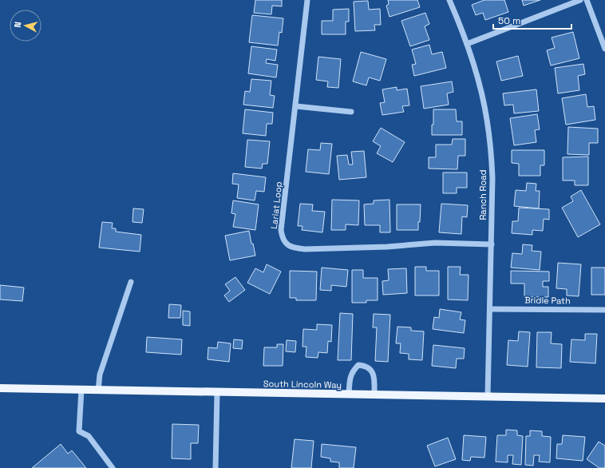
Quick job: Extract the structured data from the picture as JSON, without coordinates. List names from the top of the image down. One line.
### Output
{"streets":{"main road":["South Lincoln Way"],"street":["Ranch Road","Lariat Loop","Bridle Path"]},"crossings":[["Ranch Road","Lariat Loop"],["Ranch Road","Bridle Path"],["Ranch Road","South Lincoln Way"]],"scale_bar":"50 m","north":"left"}
